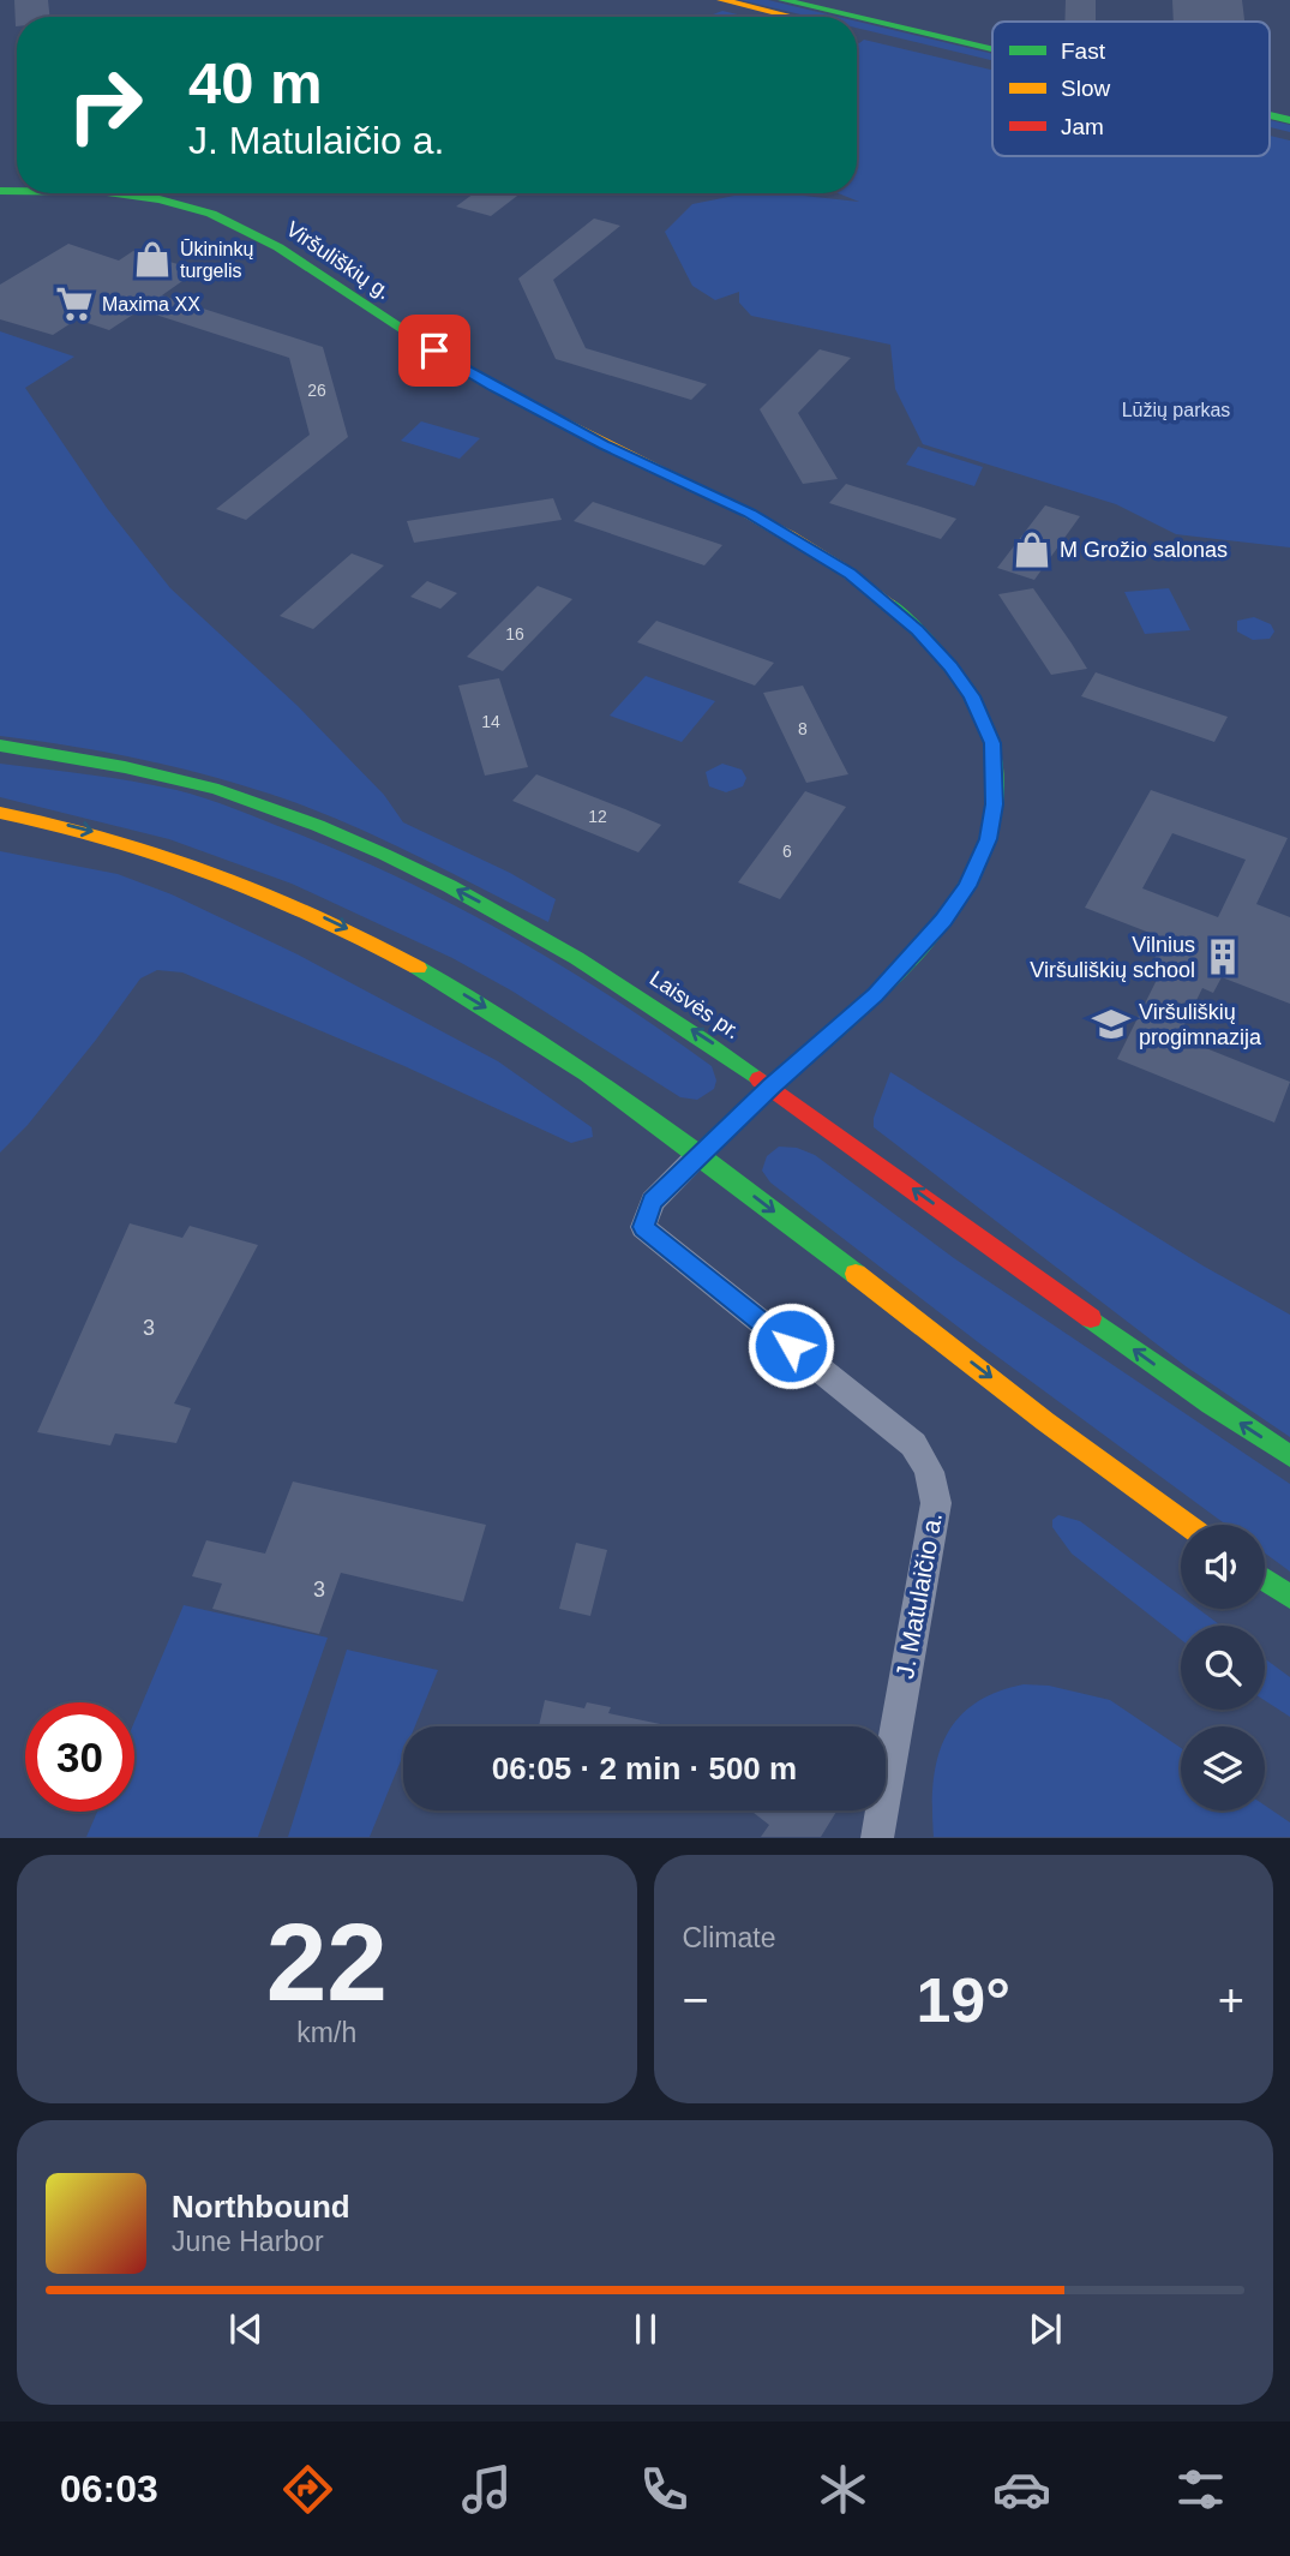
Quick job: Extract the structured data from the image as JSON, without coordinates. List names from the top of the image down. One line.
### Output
{"streets":{"main road":["Viršuliškių g.","Laisvės pr."],"street":["J. Matulaičio a."]},"crossings":[["Viršuliškių g.","Laisvės pr."],["Viršuliškių g.","J. Matulaičio a."]],"parks":["Lūžių parkas"],"places":{"shop":["Ūkininkų turgelis","M Grožio salonas"],"supermarket":["Maxima XX"],"building":["Vilnius Viršuliškių school"],"school or university":["Viršuliškių progimnazija"]},"house_numbers":["26","16","14","8","12","6","3","3"],"legend":["Fast","Slow","Jam"],"page":{"turn":["40 m","J. Matulaičio a."],"limit":"30","trip":"06:05 · 2 min · 500 m","tile":[["22","km/h"],"Climate"],"heat":["−","19°","+"],"song":["Northbound","June Harbor"],"tabs":"06:03"}}
